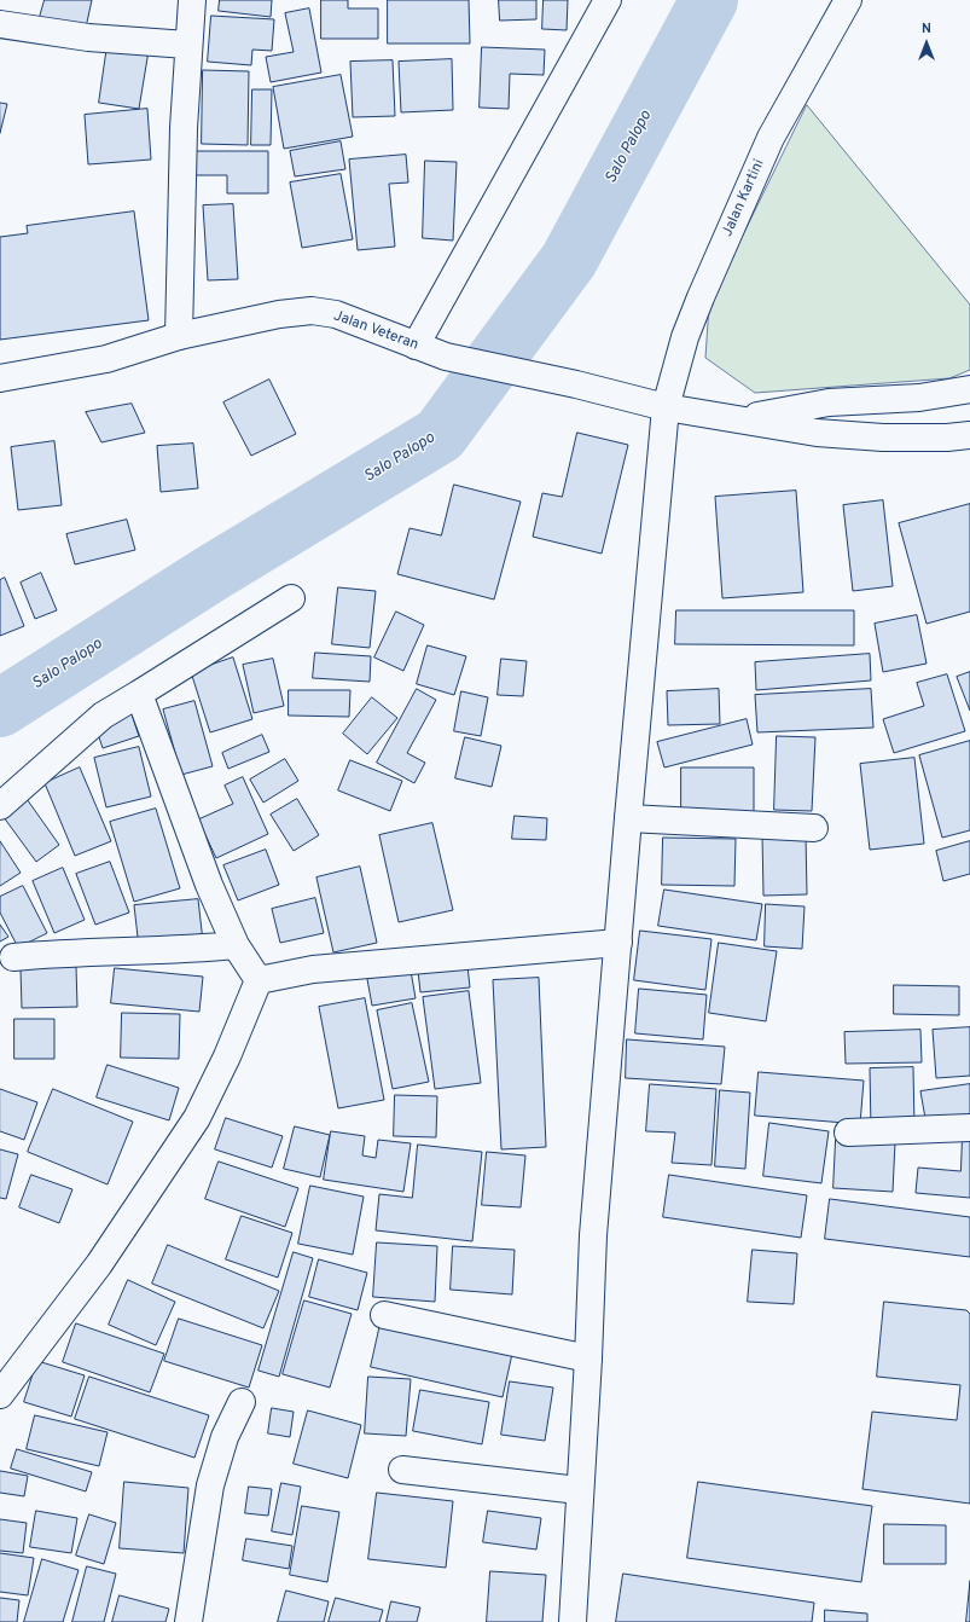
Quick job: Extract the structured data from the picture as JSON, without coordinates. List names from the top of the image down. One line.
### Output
{"streets":{"main road":["Jalan Kartini","Jalan Veteran"]},"crossings":[["Jalan Kartini","Jalan Veteran"]],"water":["Salo Palopo"],"north":"top"}
